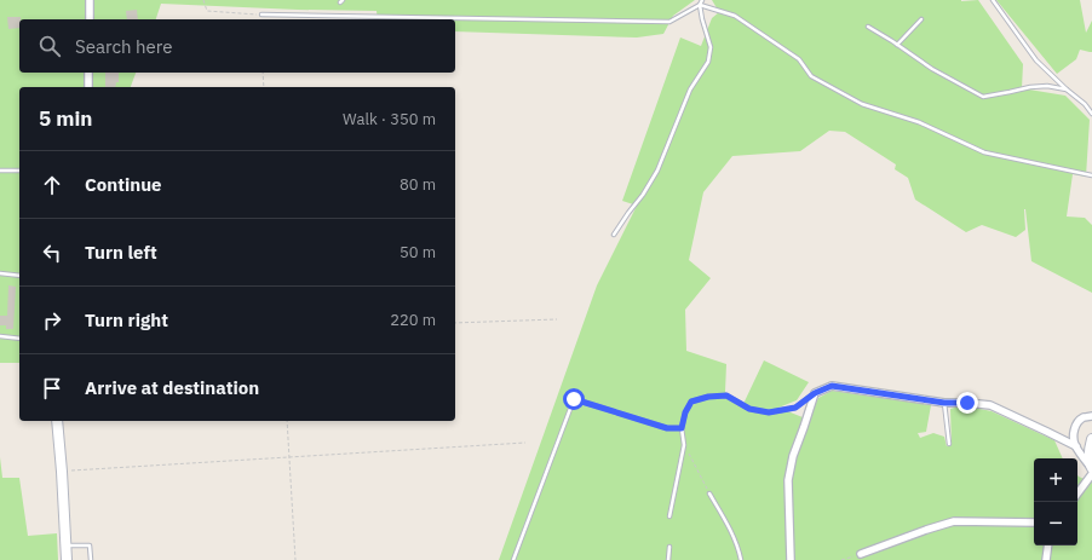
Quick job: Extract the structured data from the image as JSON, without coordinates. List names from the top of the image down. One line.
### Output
{"page":{"search":"Search here","heading":["5 min","Walk · 350 m"],"list":[["Continue","80 m"],["Turn left","50 m"],["Turn right","220 m"],"Arrive at destination"],"map_buttons":["+","−"]}}
